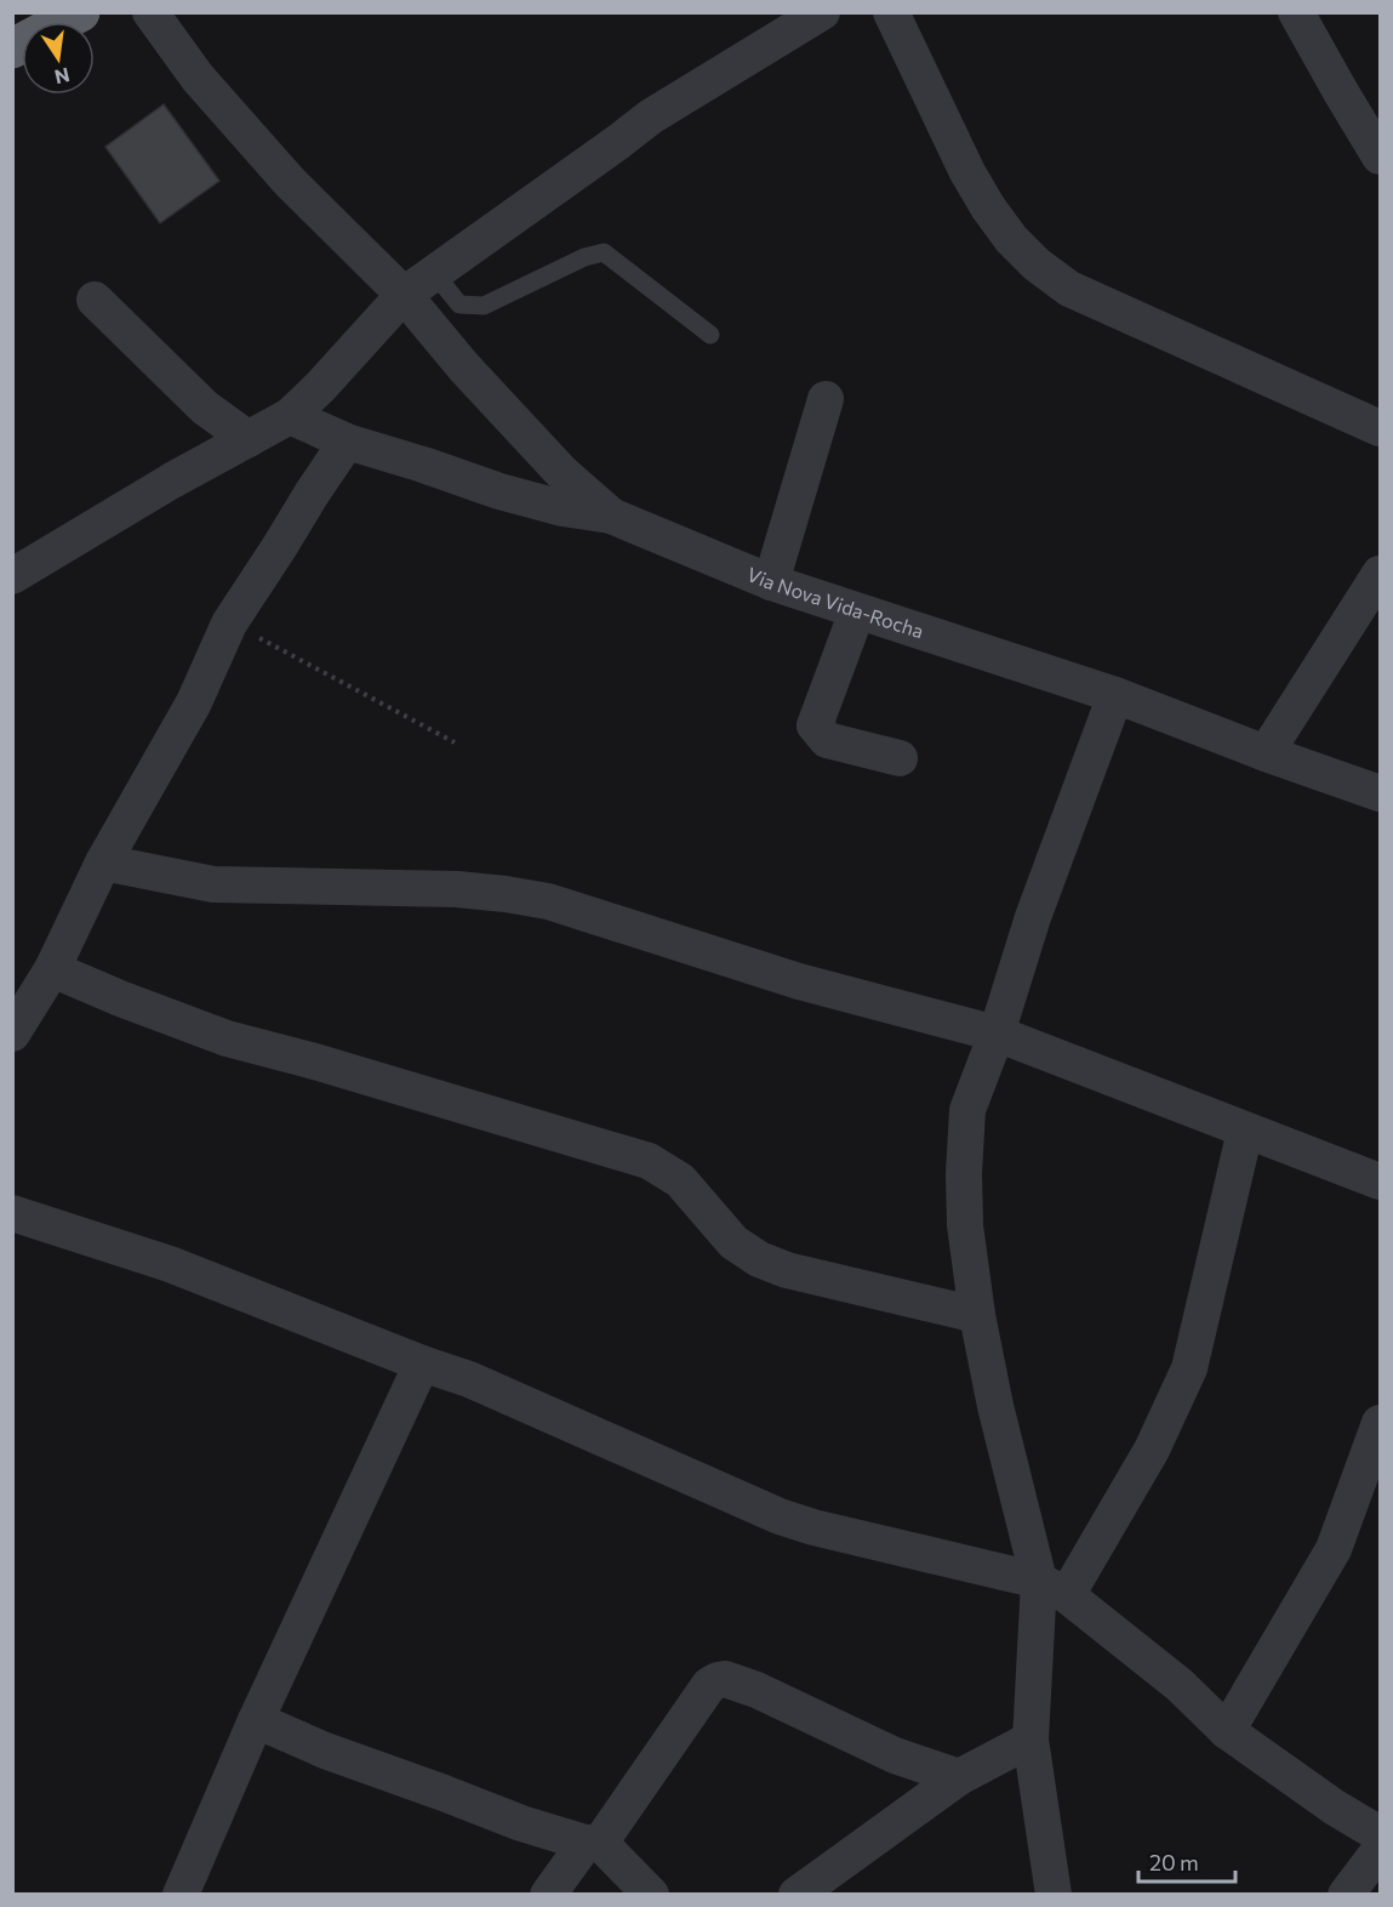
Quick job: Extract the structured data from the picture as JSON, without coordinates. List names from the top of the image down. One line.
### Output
{"streets":{"street":["Via Nova Vida-Rocha"]},"scale_bar":"20 m","north":"bottom"}
